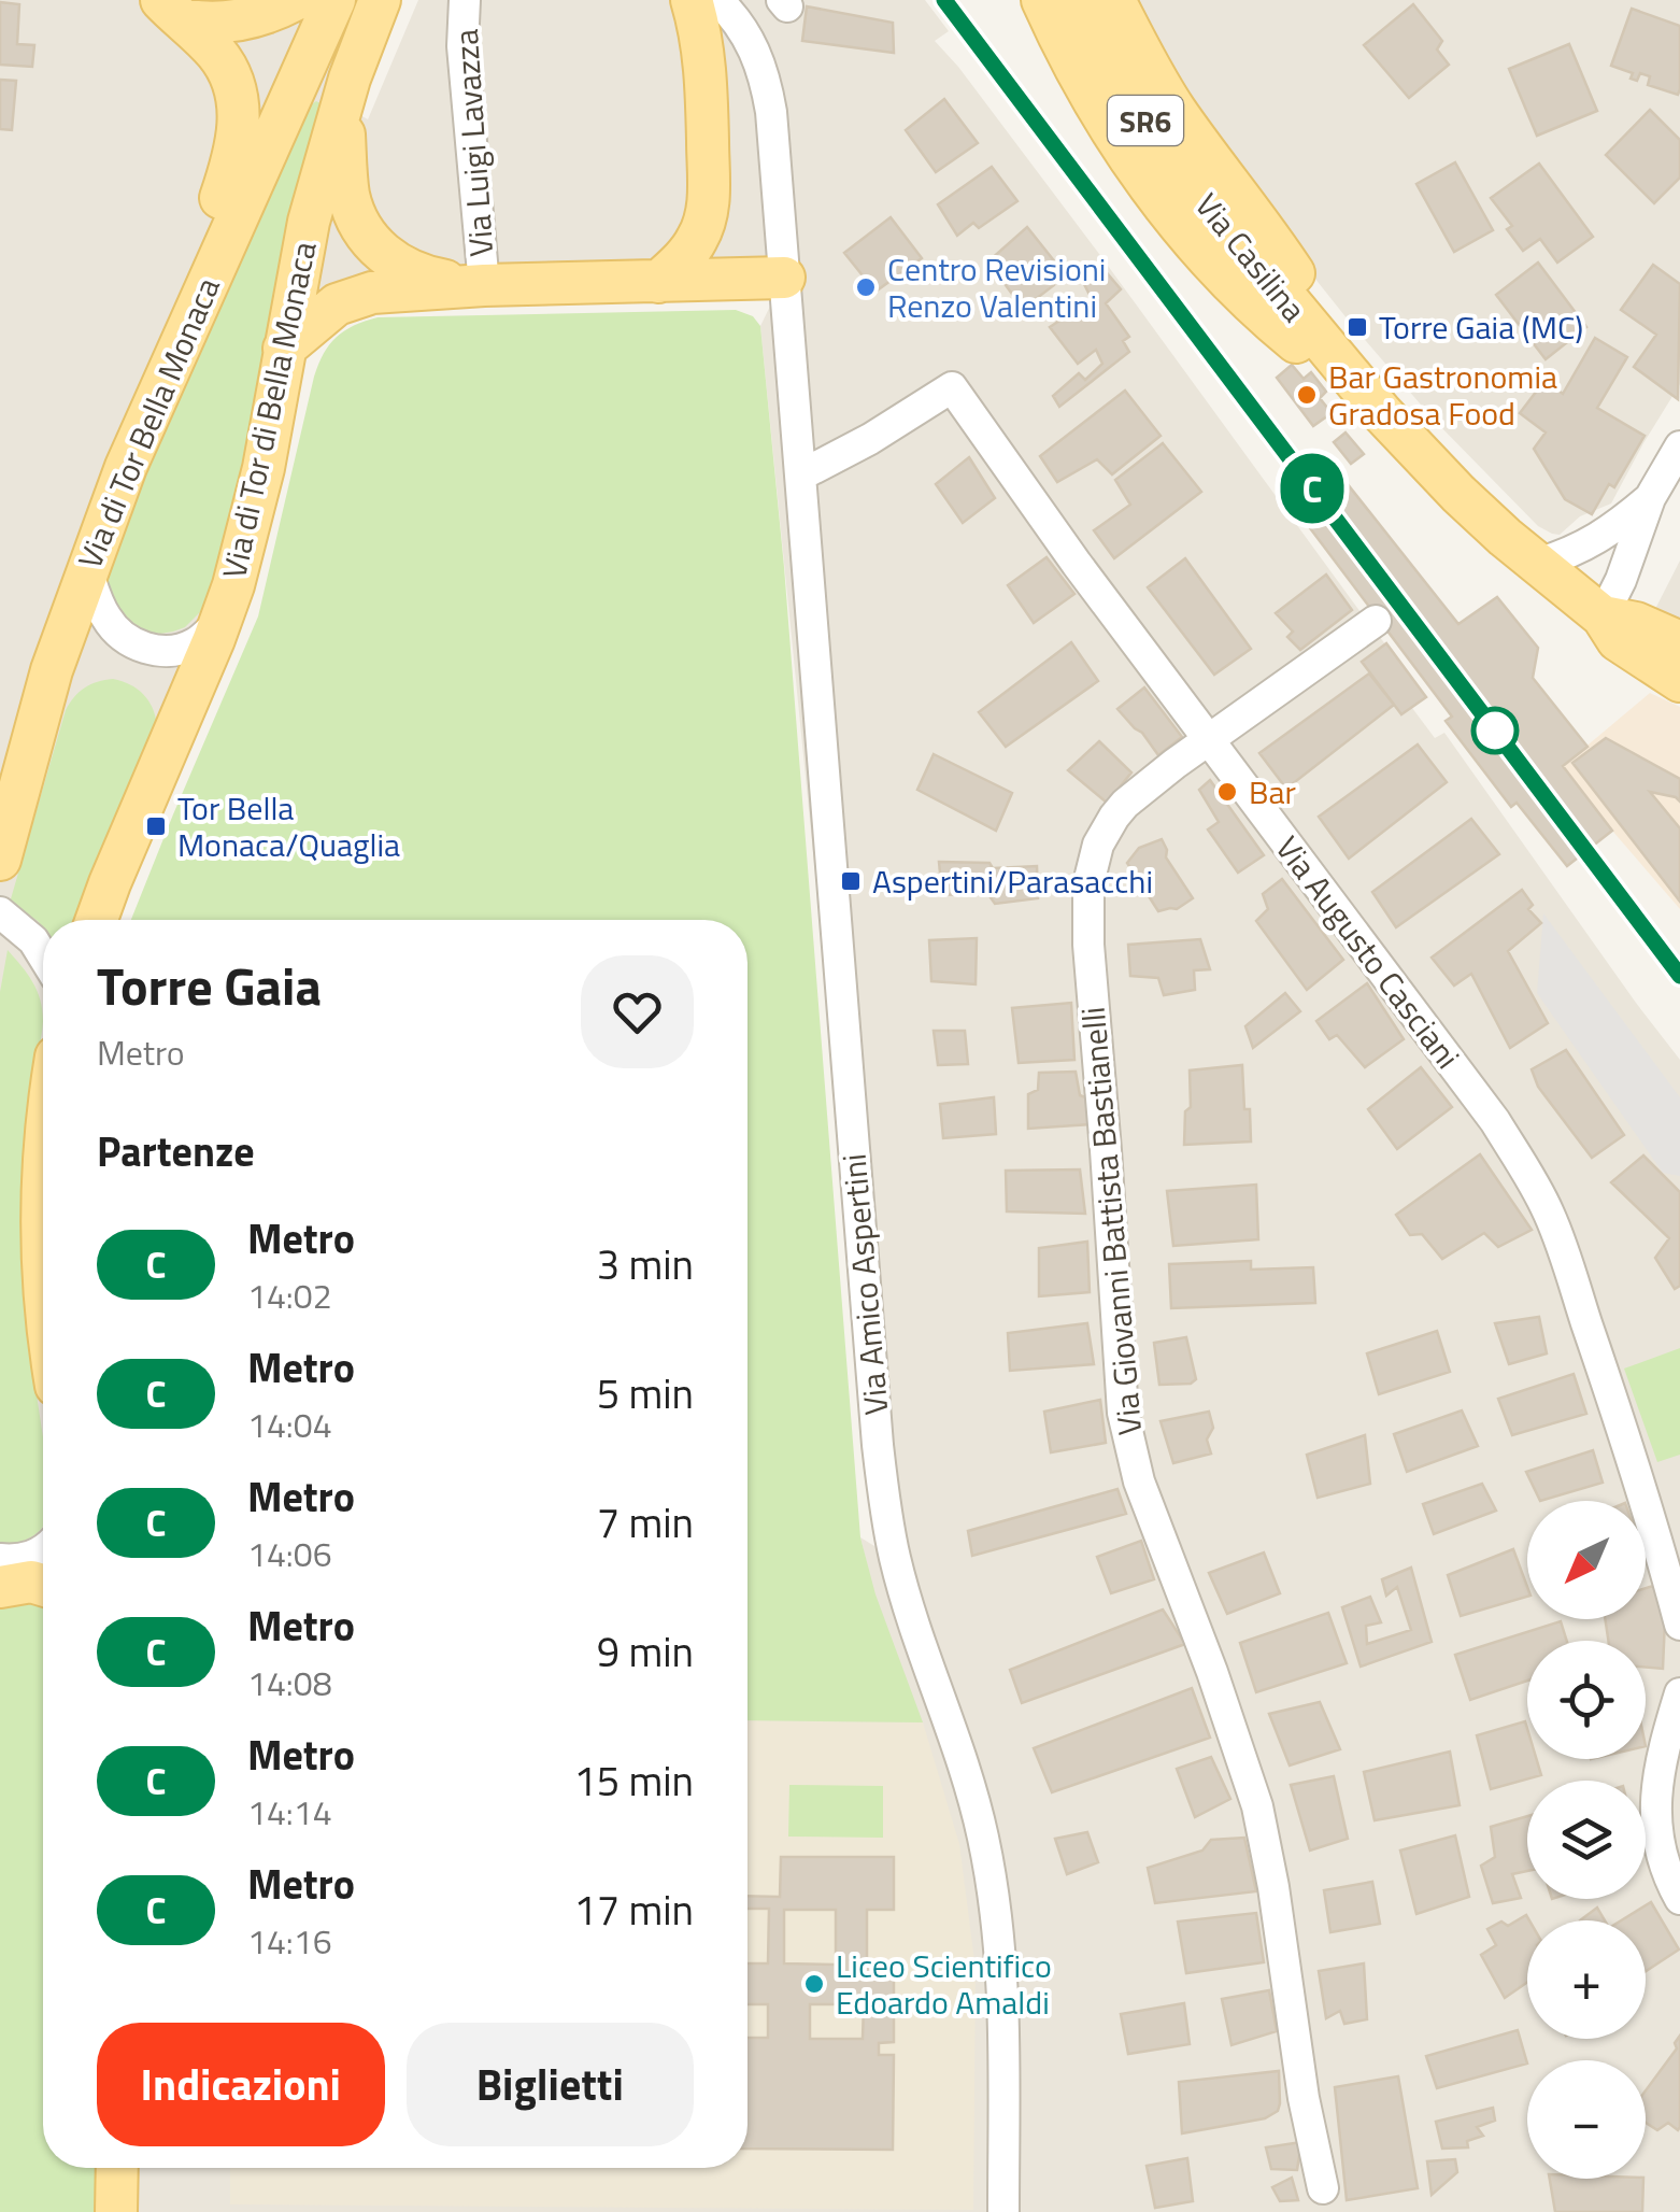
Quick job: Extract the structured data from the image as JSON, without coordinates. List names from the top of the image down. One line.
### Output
{"streets":{"main road":["SR6","Via Casilina","Via di Tor di Bella Monaca","Via di Tor Bella Monaca"],"street":["Via Luigi Lavazza","Via Augusto Casciani","Via Giovanni Battista Bastianelli","Via Amico Aspertini"]},"crossings":[["Via Augusto Casciani","Via Giovanni Battista Bastianelli"],["Via Augusto Casciani","Via Amico Aspertini"]],"places":{"other":["Centro Revisioni Renzo Valentini","Bar Gastronomia Gradosa Food","Bar","Liceo Scientifico Edoardo Amaldi"],"transit":["Torre Gaia (MC)","Tor Bella Monaca/Quaglia","Aspertini/Parasacchi"]},"lines":["metro line C"],"north":"bottom left","page":{"on_map":"C","heading":[["Torre Gaia","Metro"],"Partenze"],"list":[{"mark":"C","name":"Metro","note":"14:02","value":"3 min"},{"mark":"C","name":"Metro","note":"14:04","value":"5 min"},{"mark":"C","name":"Metro","note":"14:06","value":"7 min"},{"mark":"C","name":"Metro","note":"14:08","value":"9 min"},{"mark":"C","name":"Metro","note":"14:14","value":"15 min"},{"mark":"C","name":"Metro","note":"14:16","value":"17 min"}],"map_buttons":["+","−"],"buttons":["Indicazioni","Biglietti"]}}
